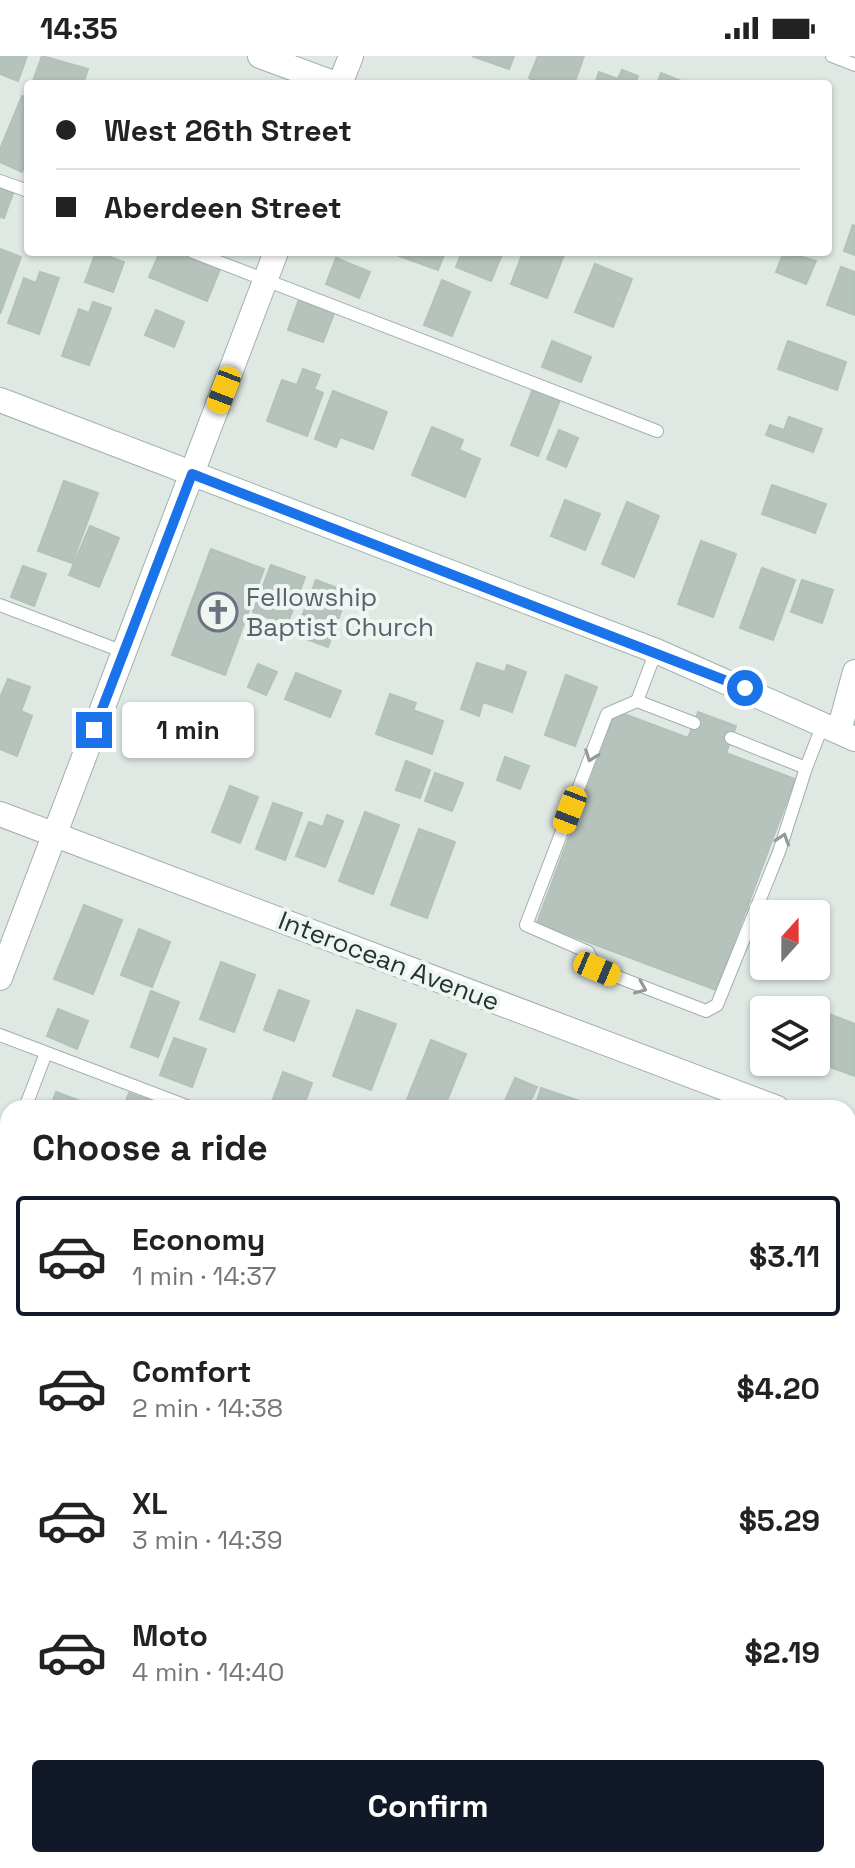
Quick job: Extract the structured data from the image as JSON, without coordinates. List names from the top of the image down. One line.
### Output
{"streets":{"street":["Interocean Avenue"]},"places":{"church":["Fellowship Baptist Church"]},"north":"top","page":{"status":"14:35","banner":["West 26th Street","Aberdeen Street"],"bubble":"1 min","heading":"Choose a ride","list":[{"name":"Economy","note":"1 min · 14:37","value":"$3.11"},{"name":"Comfort","note":"2 min · 14:38","value":"$4.20"},{"name":"XL","note":"3 min · 14:39","value":"$5.29"},{"name":"Moto","note":"4 min · 14:40","value":"$2.19"}],"buttons":"Confirm"}}
